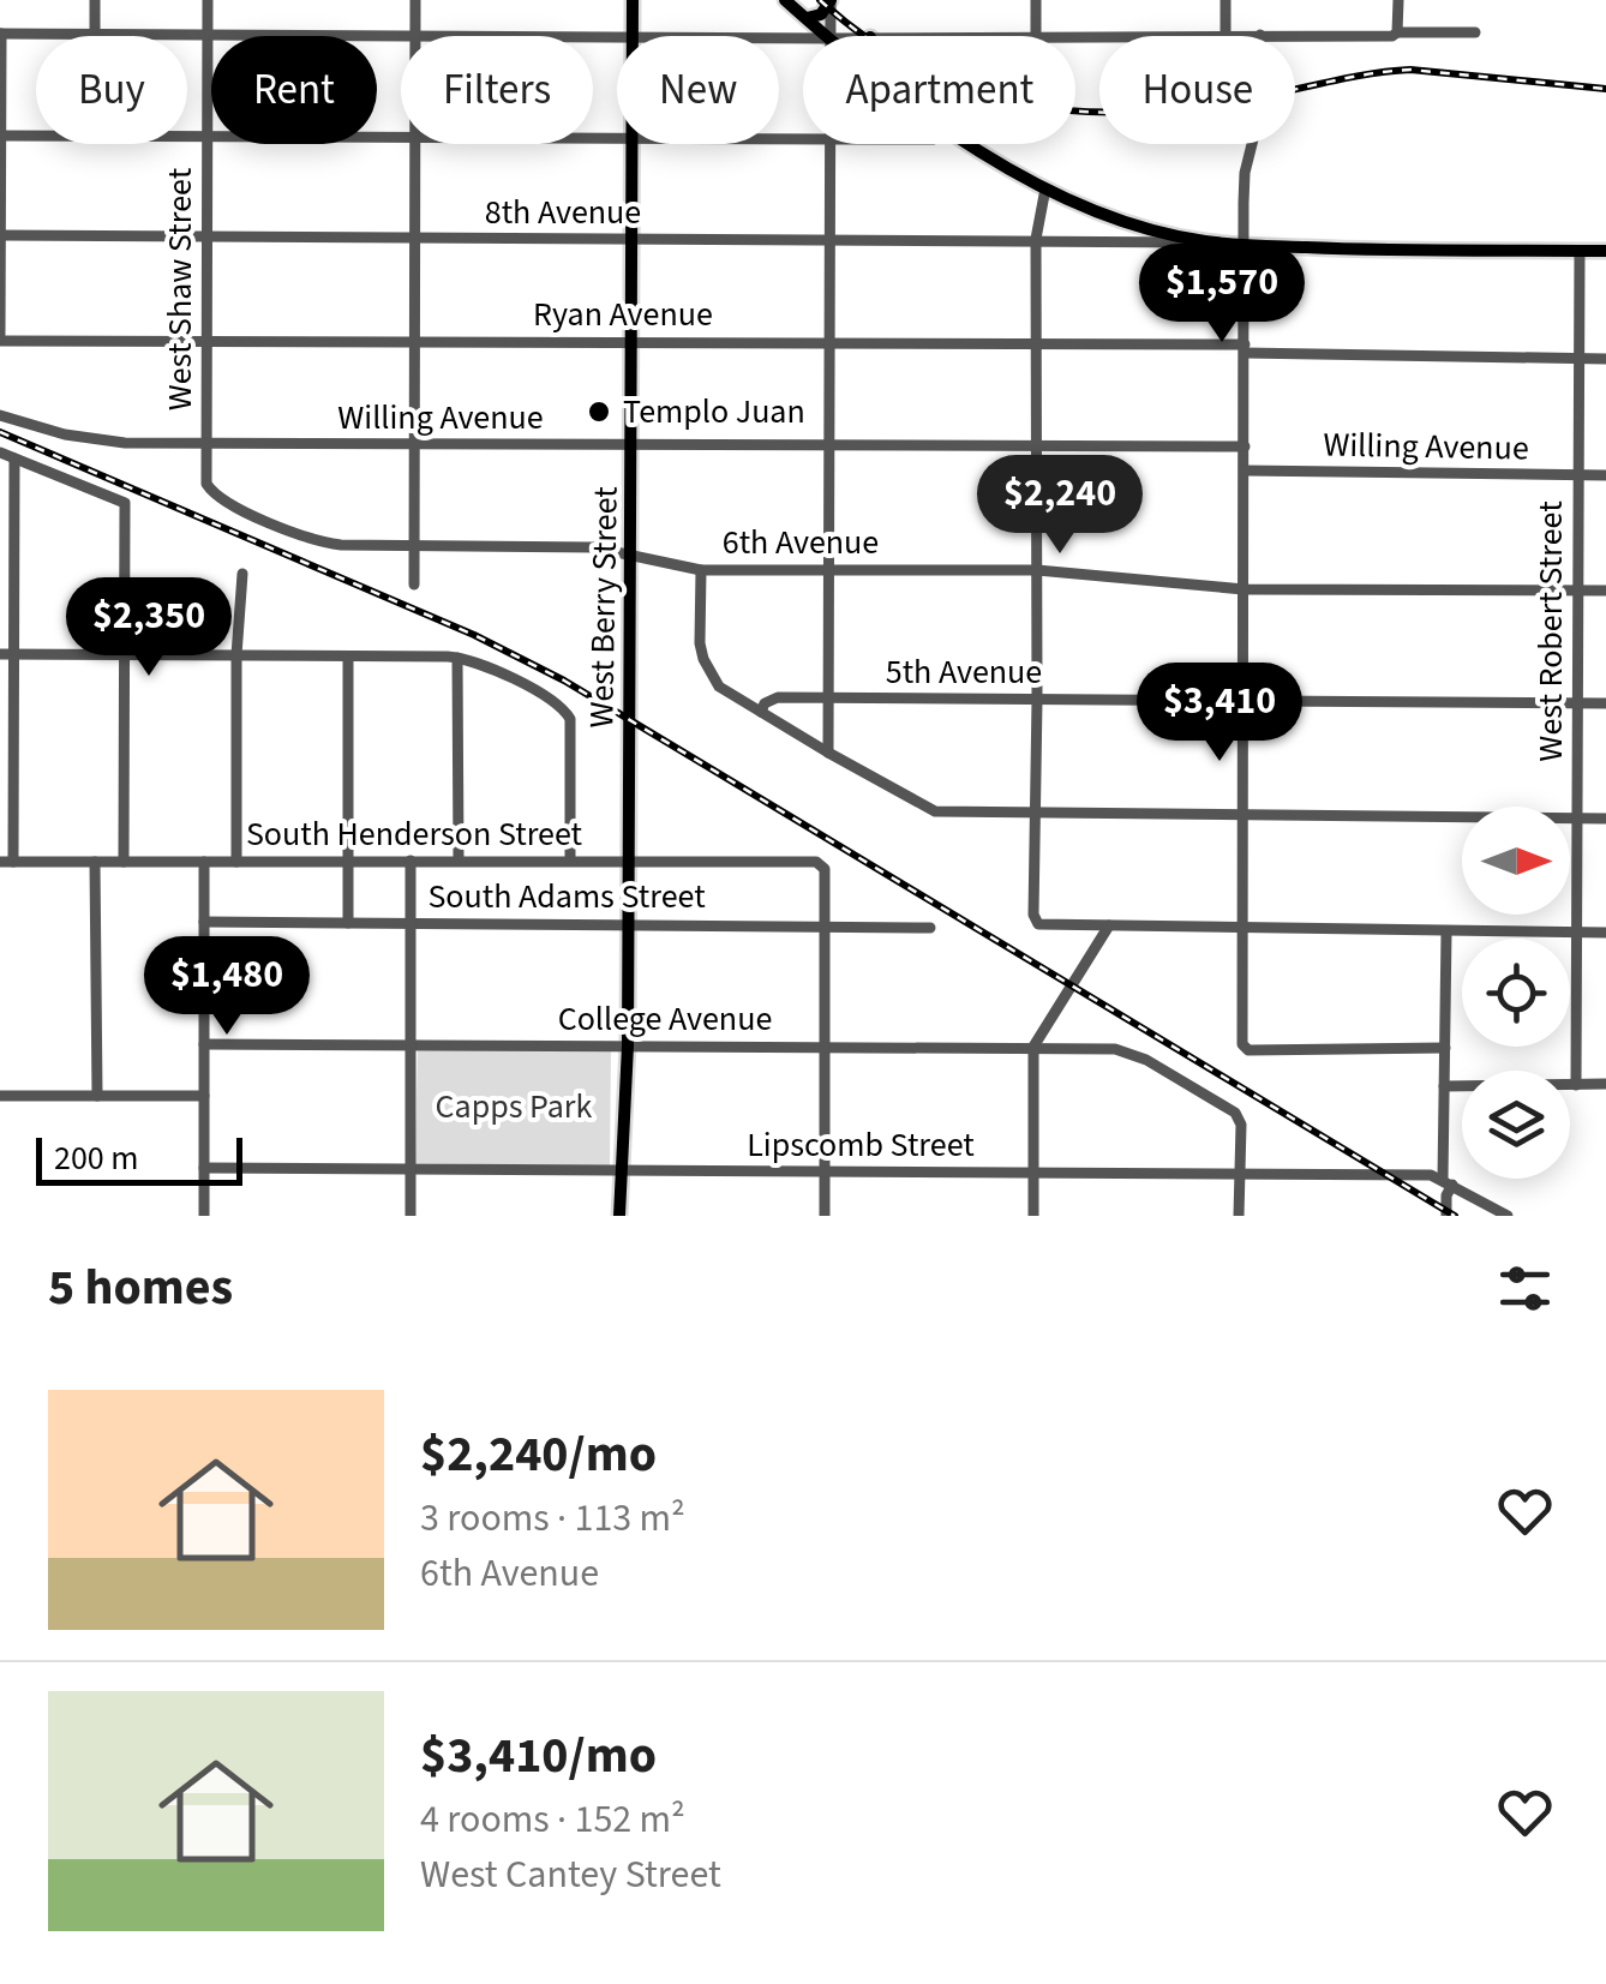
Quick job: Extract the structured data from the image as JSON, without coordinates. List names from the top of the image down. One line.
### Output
{"streets":{"main road":["8th Avenue","West Berry Street"],"street":["West Shaw Street","Ryan Avenue","Willing Avenue","6th Avenue","West Robert Street","5th Avenue","South Henderson Street","South Adams Street","College Avenue","Lipscomb Street"]},"crossings":[["8th Avenue","West Shaw Street"],["8th Avenue","West Berry Street"],["8th Avenue","West Robert Street"],["West Shaw Street","Ryan Avenue"],["West Shaw Street","Willing Avenue"],["West Shaw Street","6th Avenue"],["Ryan Avenue","West Berry Street"],["Ryan Avenue","West Robert Street"],["Willing Avenue","West Berry Street"],["Willing Avenue","West Robert Street"],["6th Avenue","West Berry Street"],["6th Avenue","West Robert Street"],["West Berry Street","South Henderson Street"],["West Berry Street","South Adams Street"],["West Berry Street","College Avenue"],["West Berry Street","Lipscomb Street"],["West Robert Street","5th Avenue"],["South Henderson Street","South Adams Street"],["College Avenue","Lipscomb Street"]],"parks":["Capps Park"],"places":["Templo Juan"],"scale_bar":"200 m","north":"right","page":{"chip":["Buy","Rent","Filters","New","Apartment","House"],"price":["$1,570","$2,240","$2,350","$3,410","$1,480"],"scale":"200 m","heading":"5 homes","list":[{"name":"$2,240/mo","note":"3 rooms · 113 m² · 6th Avenue"},{"name":"$3,410/mo","note":"4 rooms · 152 m² · West Cantey Street"}]}}
